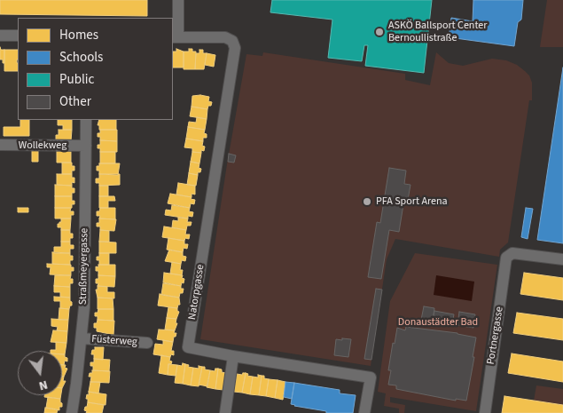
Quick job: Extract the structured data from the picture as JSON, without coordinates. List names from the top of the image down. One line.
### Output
{"streets":{"street":["Wollekweg","Straßmeyergasse","Natorpgasse","Portnergasse","Füsterweg"]},"crossings":[["Wollekweg","Straßmeyergasse"],["Straßmeyergasse","Füsterweg"]],"parks":["Donaustädter Bad"],"places":["ASKÖ Ballsport Center Bernoullistraße","PFA Sport Arena"],"legend":["Homes","Schools","Public","Other"],"north":"bottom"}
